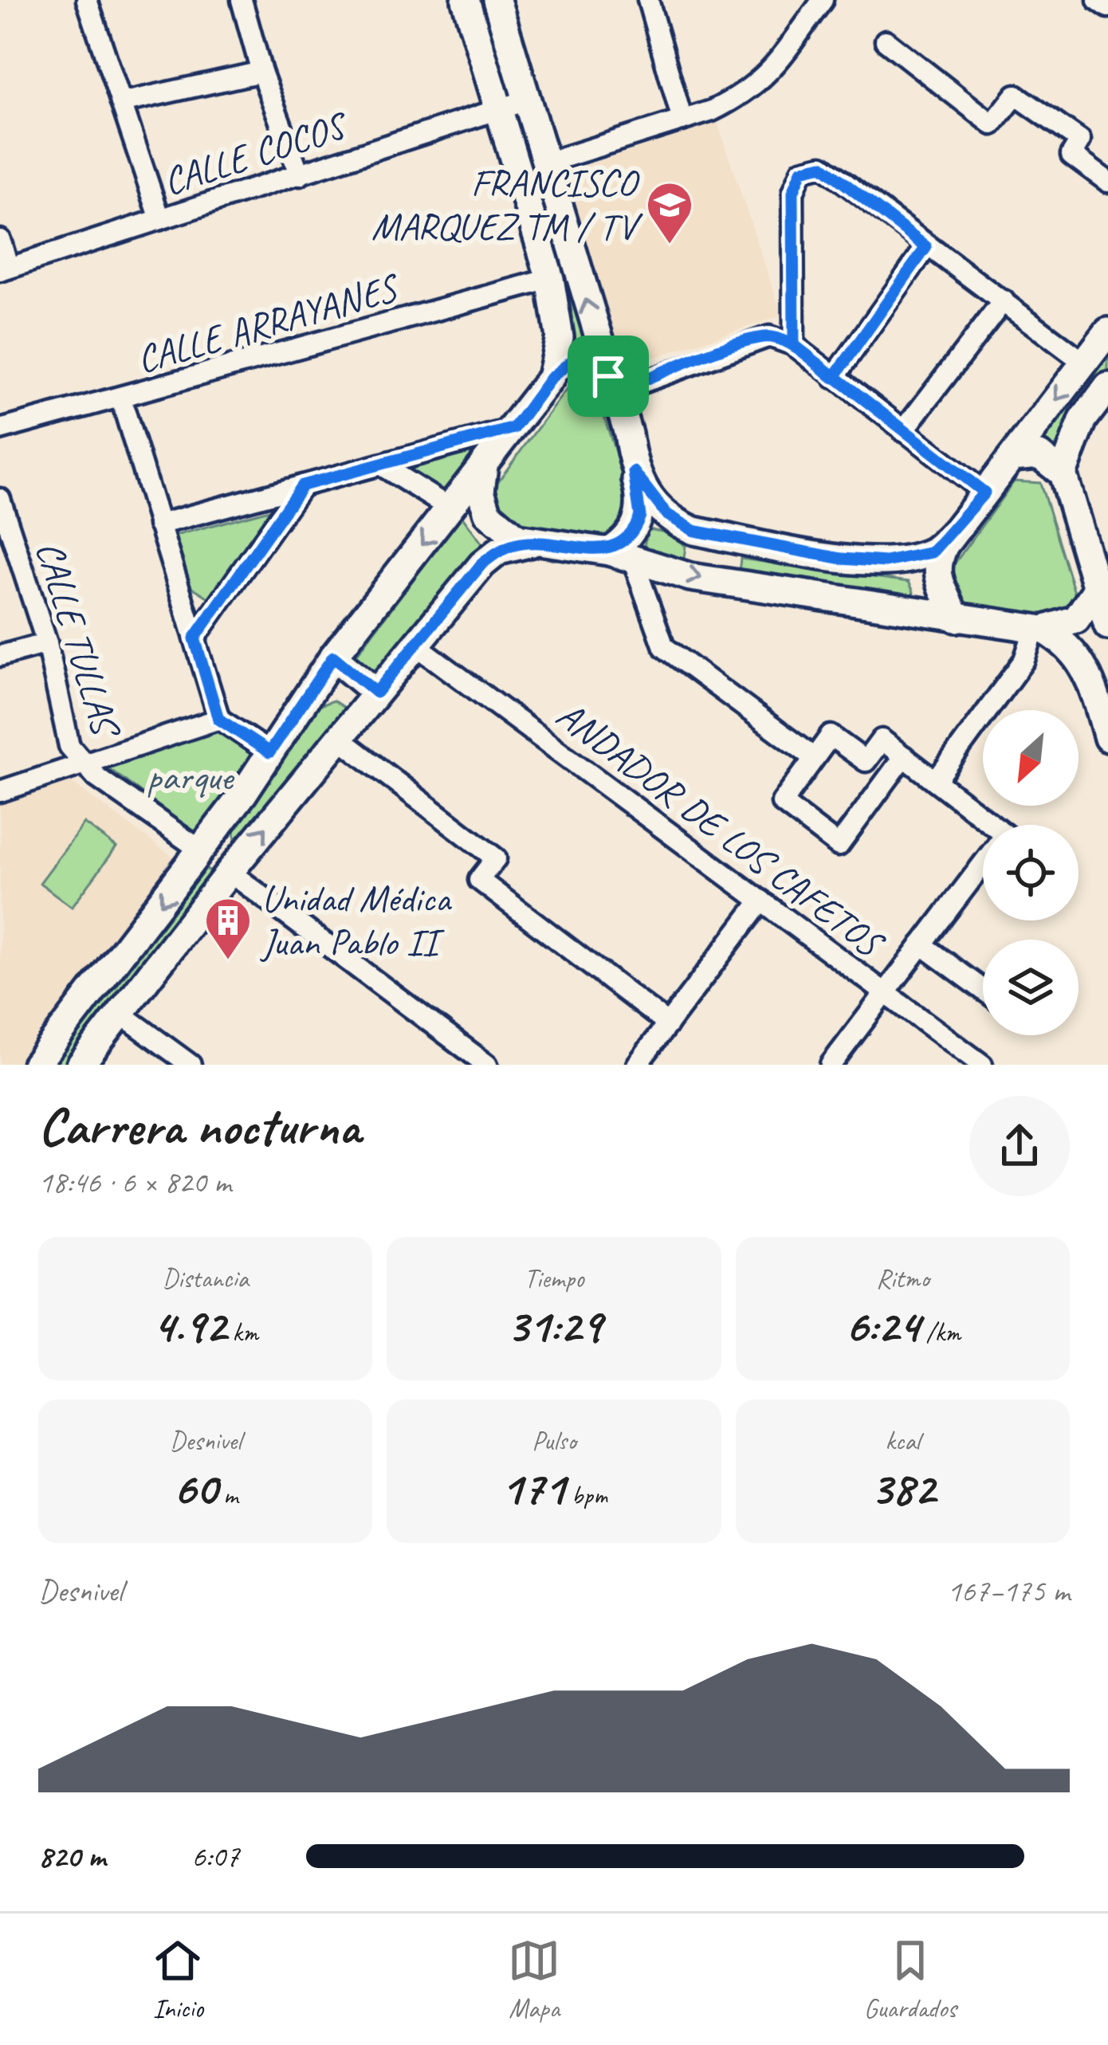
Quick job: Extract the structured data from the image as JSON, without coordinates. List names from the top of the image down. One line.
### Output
{"streets":{"street":["CALLE COCOS","CALLE ARRAYANES","CALLE TULLAS","ANDADOR DE LOS CAFETOS"]},"parks":["parque"],"places":{"school or university":["FRANCISCO MARQUEZ TM / TV"],"building":["Unidad Médica Juan Pablo II"]},"north":"bottom left","page":{"heading":["Carrera nocturna","18:46 · 6 × 820 m"],"stats":[["Distancia","4.92 km"],["Tiempo","31:29"],["Ritmo","6:24 /km"],["Desnivel","60 m"],["Pulso","171 bpm"],["kcal","382"]],"chart":["Desnivel","167–175 m"],"list":[{"name":"820 m","note":"6:07"}],"tabs":["Inicio","Mapa","Guardados"]}}
